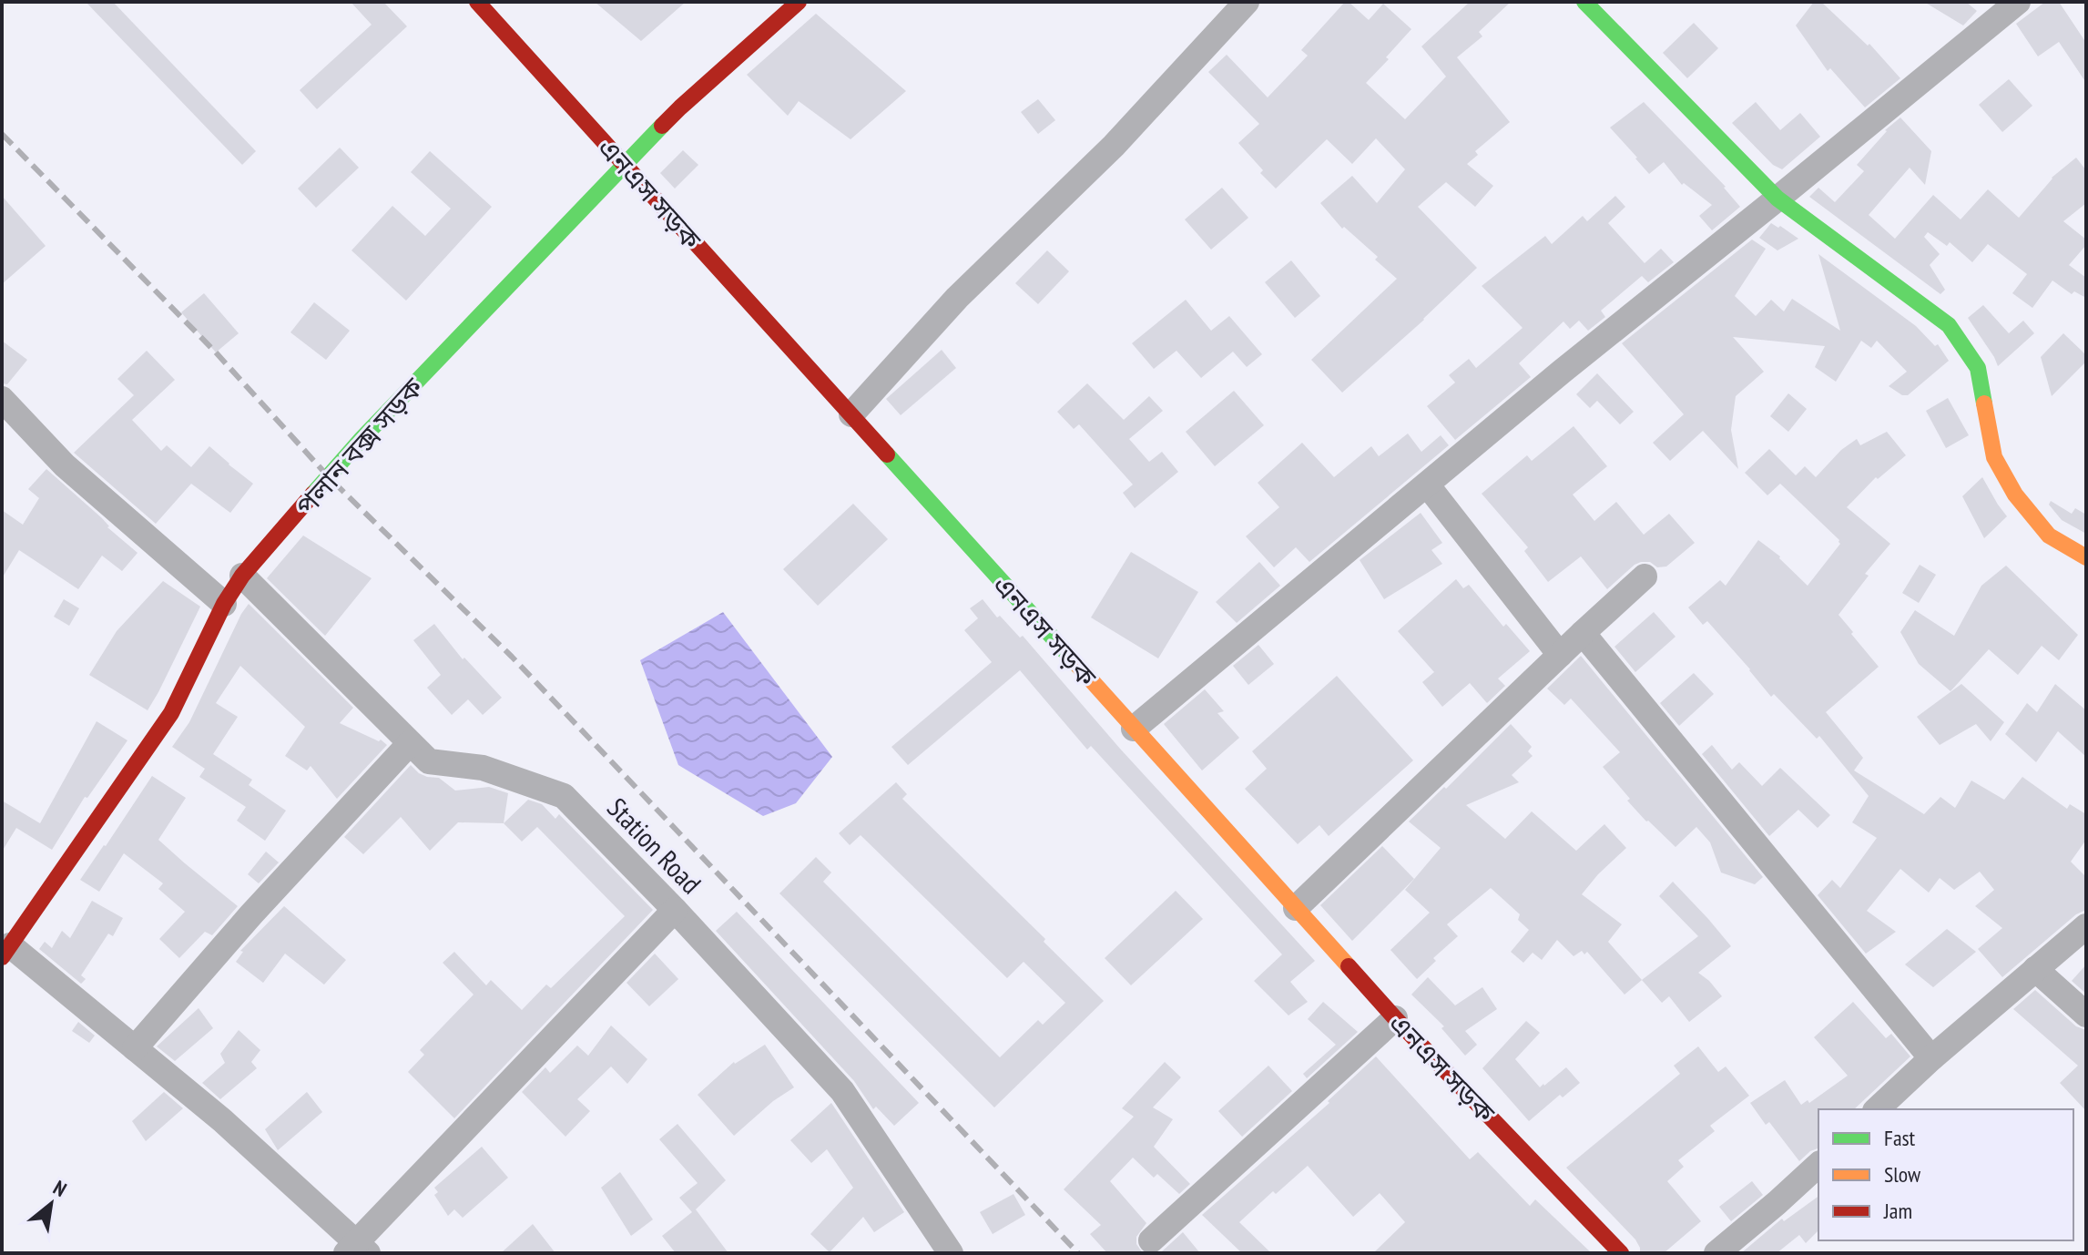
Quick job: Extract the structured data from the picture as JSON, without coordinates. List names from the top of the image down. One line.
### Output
{"streets":{"main road":["এনএস সড়ক","পলান বক্স সড়ক"],"street":["Station Road"]},"crossings":[["এনএস সড়ক","পলান বক্স সড়ক"],["পলান বক্স সড়ক","Station Road"]],"legend":["Fast","Slow","Jam"],"north":"top right"}
